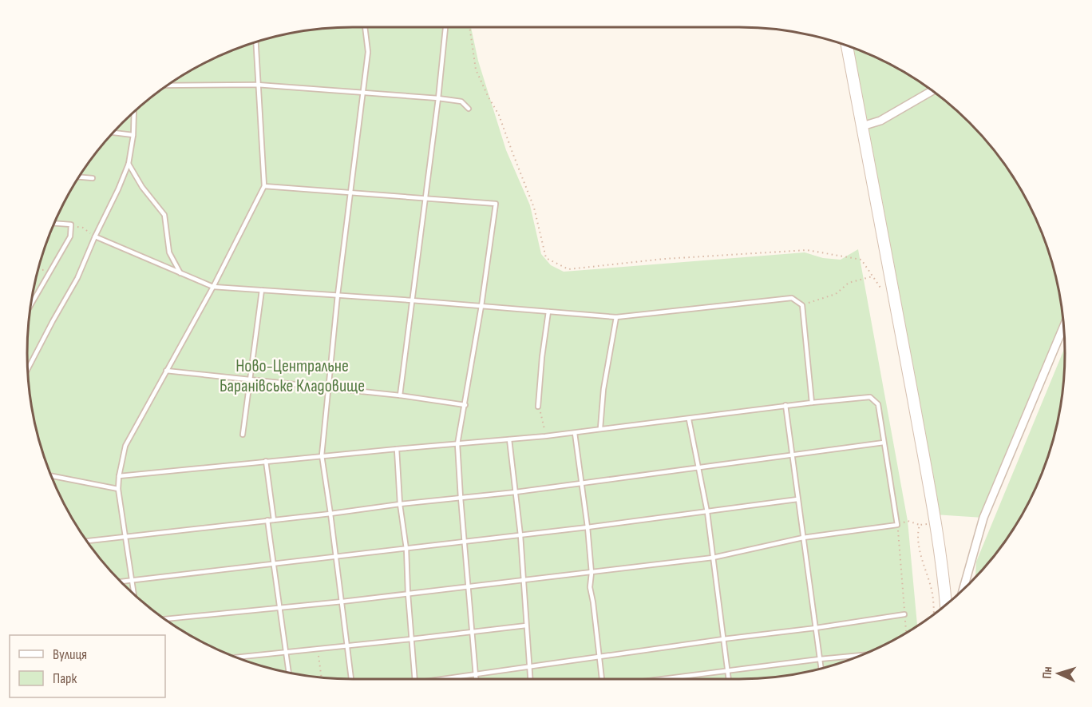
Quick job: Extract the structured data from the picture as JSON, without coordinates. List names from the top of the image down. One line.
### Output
{"parks":["Ново-Центральне Баранівське Кладовище"],"legend":["Вулиця","Парк"],"north":"left"}
